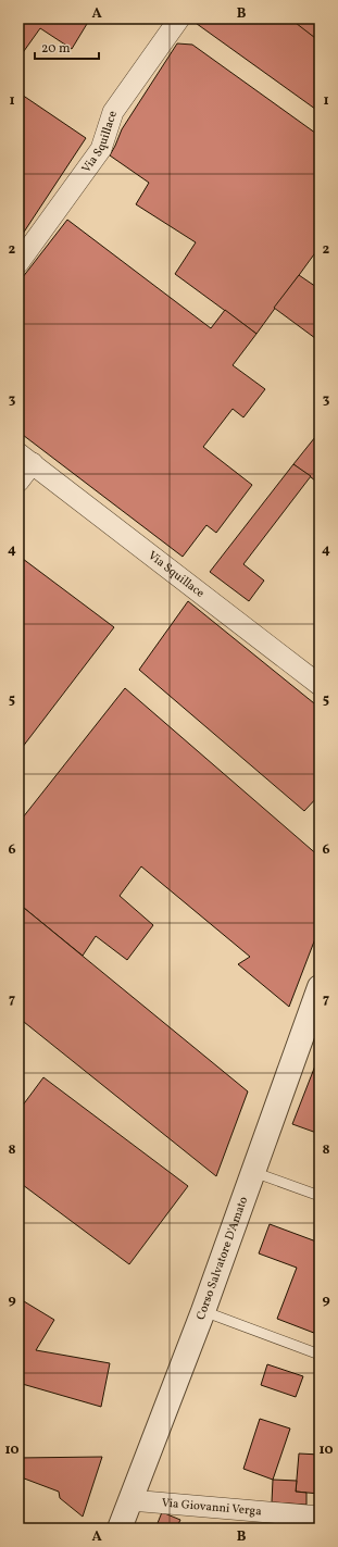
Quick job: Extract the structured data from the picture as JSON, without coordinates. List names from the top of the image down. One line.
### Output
{"streets":{"street":["Via Squillace","Corso Salvatore D'Amato","Via Giovanni Verga"]},"crossings":[["Corso Salvatore D'Amato","Via Giovanni Verga"]],"scale_bar":"20 m","grid":{"columns":["A","B"],"rows":["1","2","3","4","5","6","7","8","9","10"]}}
